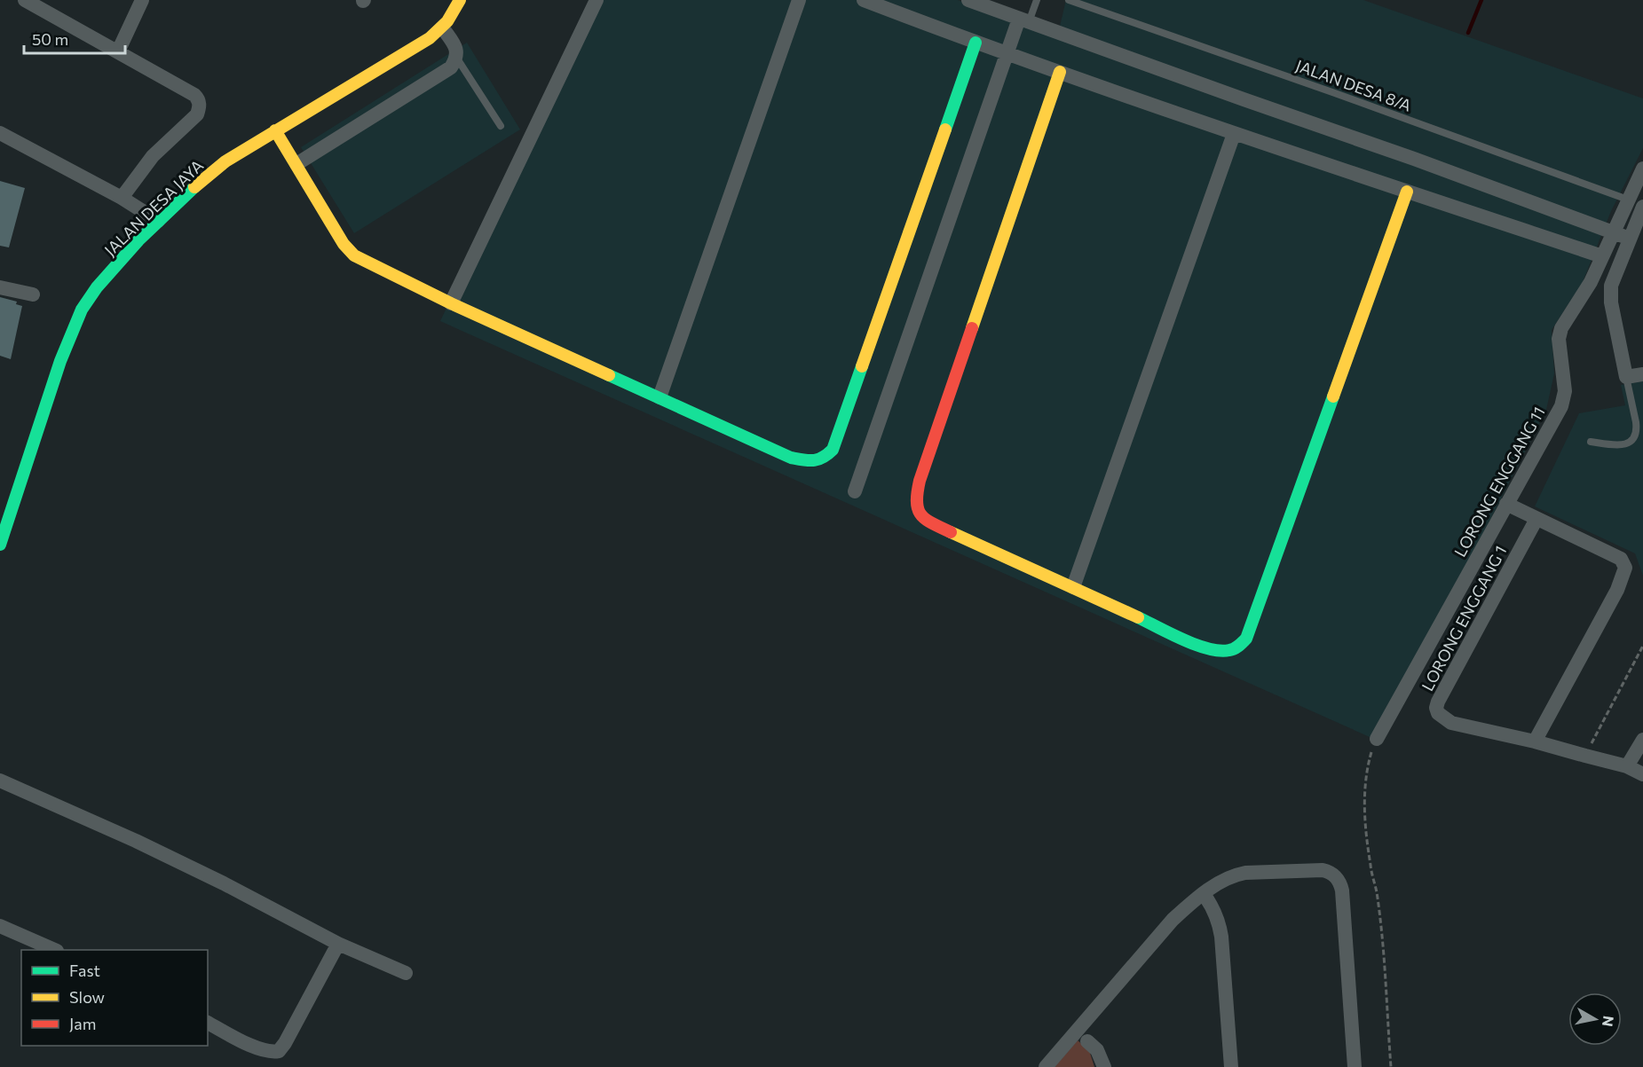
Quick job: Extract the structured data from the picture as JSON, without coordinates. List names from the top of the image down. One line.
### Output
{"streets":{"street":["JALAN DESA JAYA","LORONG ENGGANG 11","LORONG ENGGANG 1"],"lane":["JALAN DESA 8/A"]},"crossings":[["JALAN DESA 8/A","LORONG ENGGANG 11"]],"legend":["Fast","Slow","Jam"],"scale_bar":"50 m","north":"right"}
